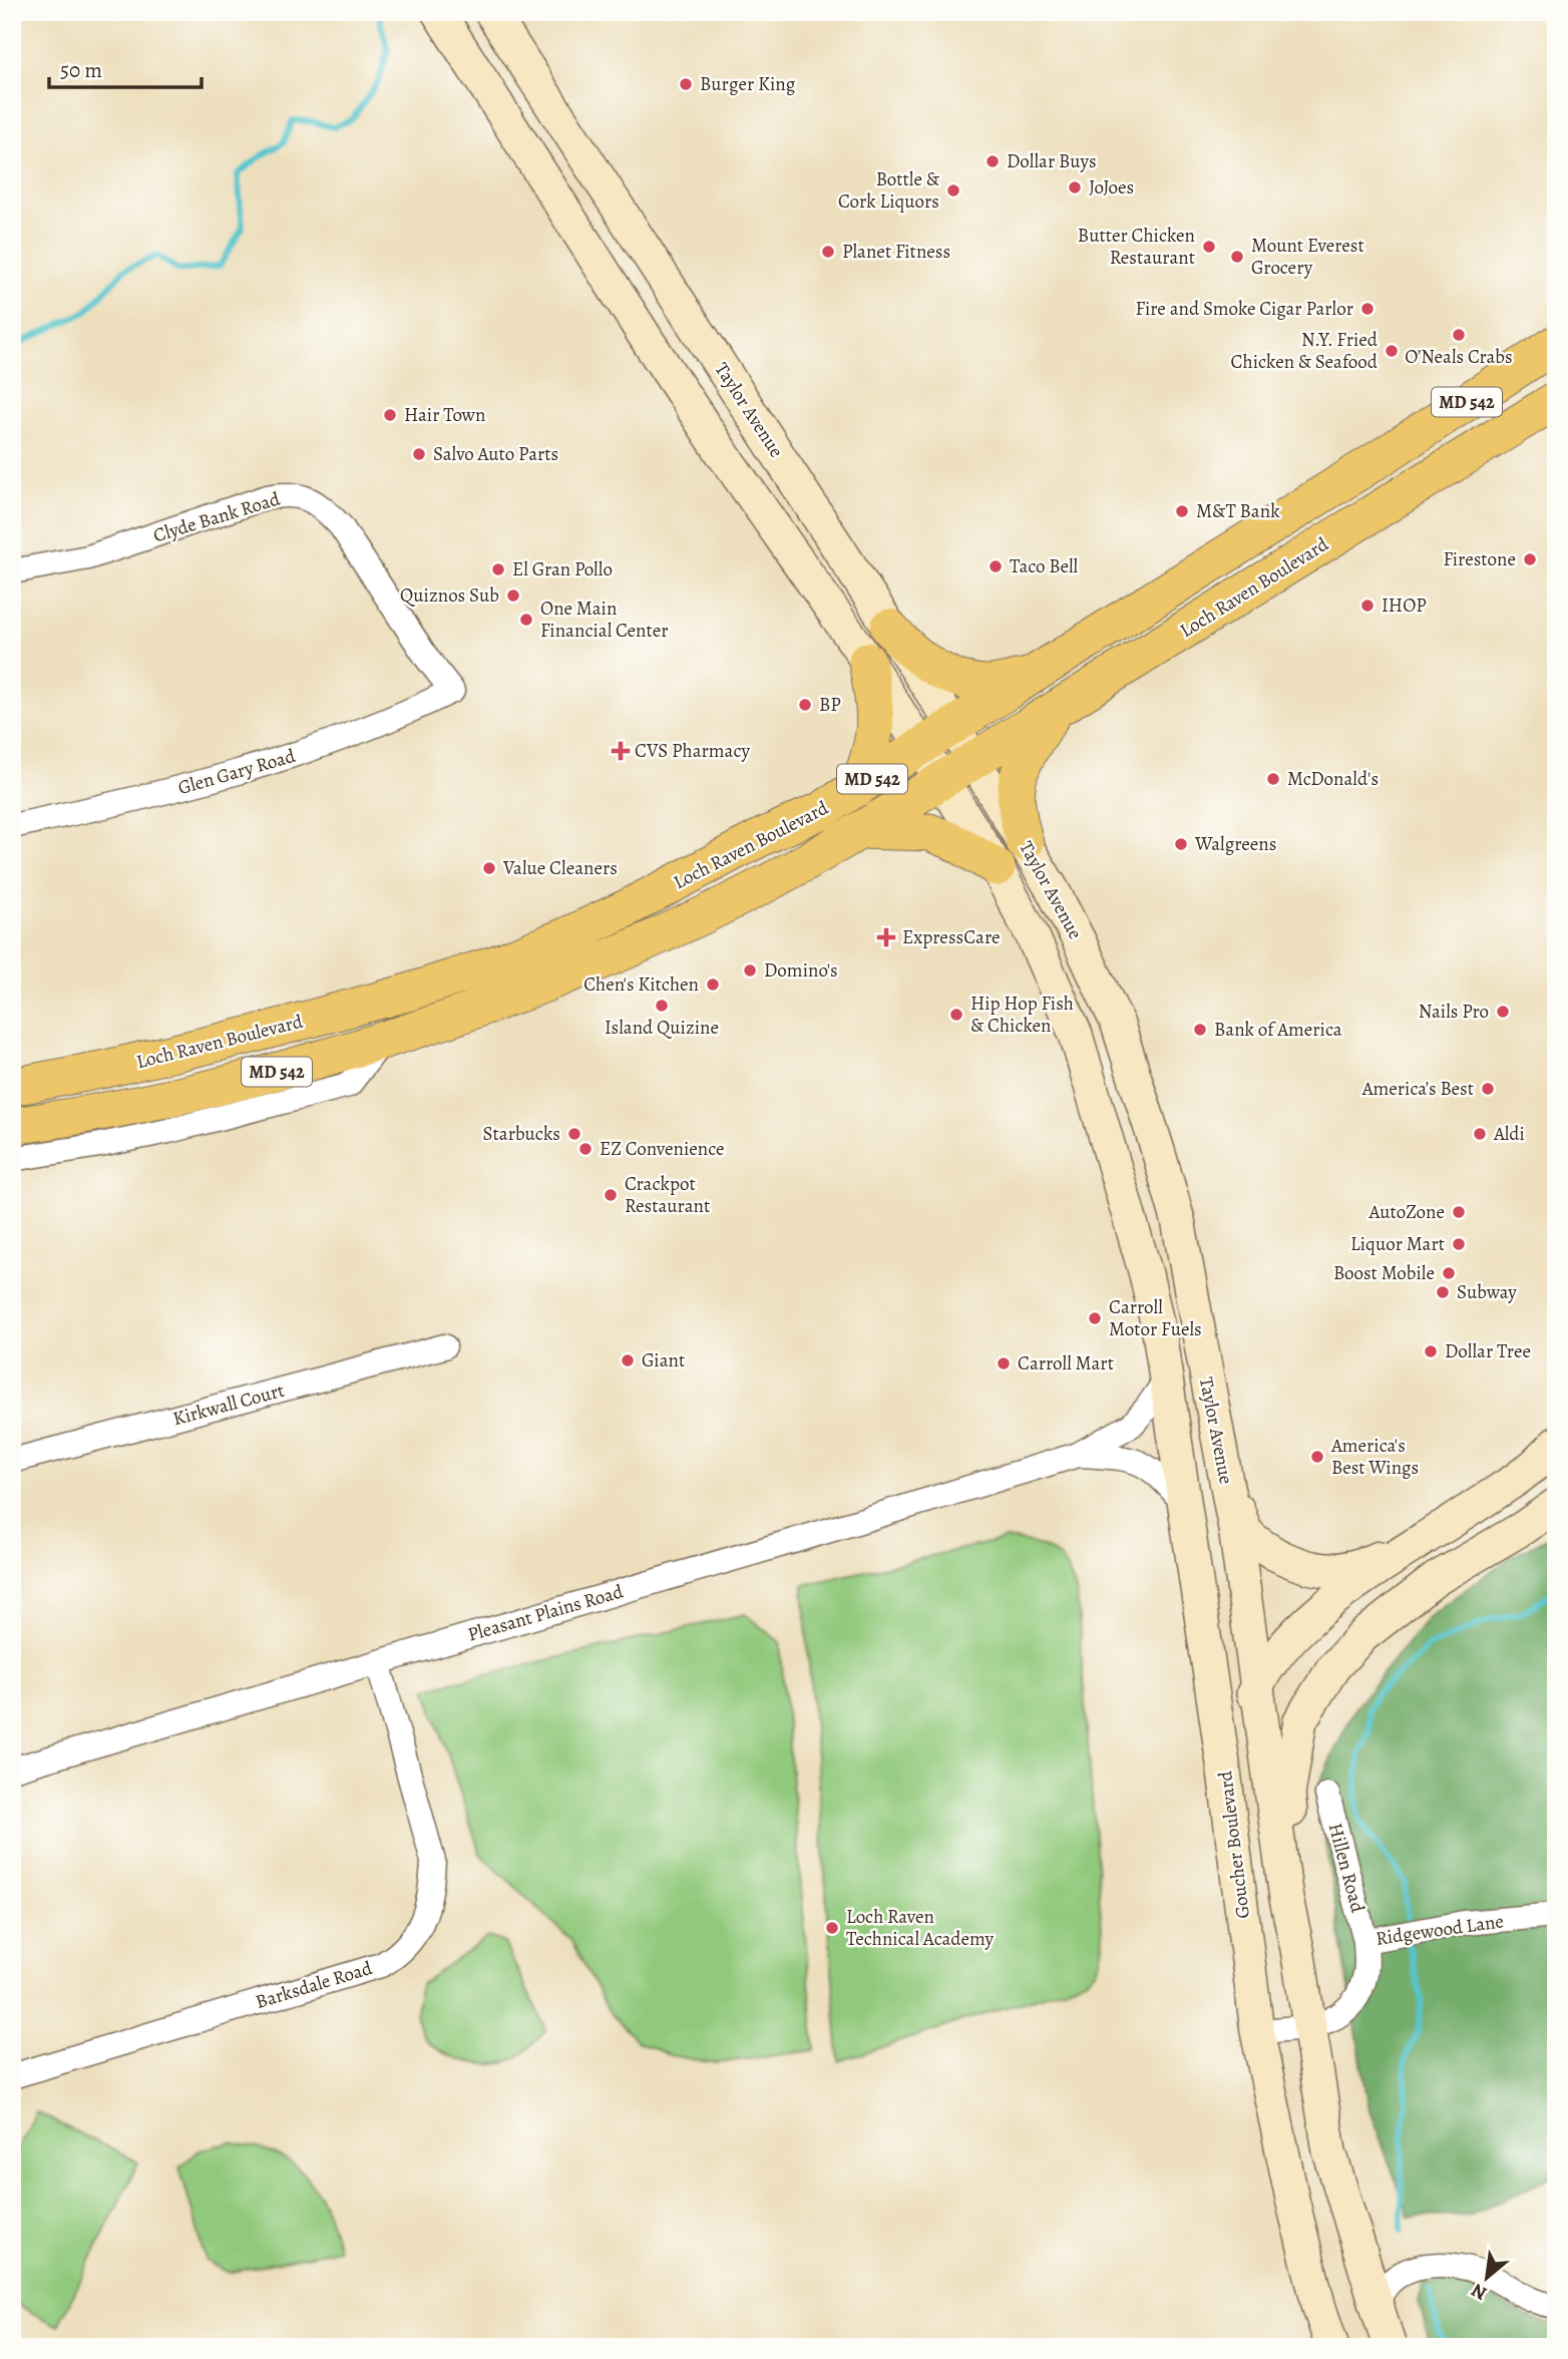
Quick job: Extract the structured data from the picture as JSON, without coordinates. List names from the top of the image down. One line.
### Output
{"streets":{"main road":["MD 542","Taylor Avenue","Loch Raven Boulevard","Goucher Boulevard"],"street":["Clyde Bank Road","Glen Gary Road","Kirkwall Court","Pleasant Plains Road","Hillen Road","Ridgewood Lane","Barksdale Road"]},"crossings":[["Taylor Avenue","Loch Raven Boulevard"],["Taylor Avenue","Pleasant Plains Road"],["Taylor Avenue","Goucher Boulevard"],["Clyde Bank Road","Glen Gary Road"],["Pleasant Plains Road","Barksdale Road"],["Goucher Boulevard","Ridgewood Lane"],["Hillen Road","Ridgewood Lane"]],"places":{"other":["Burger King","Dollar Buys","JoJoes","Bottle & Cork Liquors","Butter Chicken Restaurant","Planet Fitness","Mount Everest Grocery","Fire and Smoke Cigar Parlor","O’Neals Crabs","N.Y. Fried Chicken & Seafood","Hair Town","Salvo Auto Parts","M&T Bank","Firestone","Taco Bell","El Gran Pollo","Quiznos Sub","IHOP","One Main Financial Center","BP","McDonald's","Walgreens","Value Cleaners","Domino's","Chen's Kitchen","Island Quizine","Nails Pro","Hip Hop Fish & Chicken","Bank of America","America’s Best","Starbucks","Aldi","EZ Convenience","Crackpot Restaurant","AutoZone","Liquor Mart","Boost Mobile","Subway","Carroll Motor Fuels","Dollar Tree","Giant","Carroll Mart","America's Best Wings","Loch Raven Technical Academy"],"health":["CVS Pharmacy","ExpressCare"]},"scale_bar":"50 m","north":"bottom left"}
